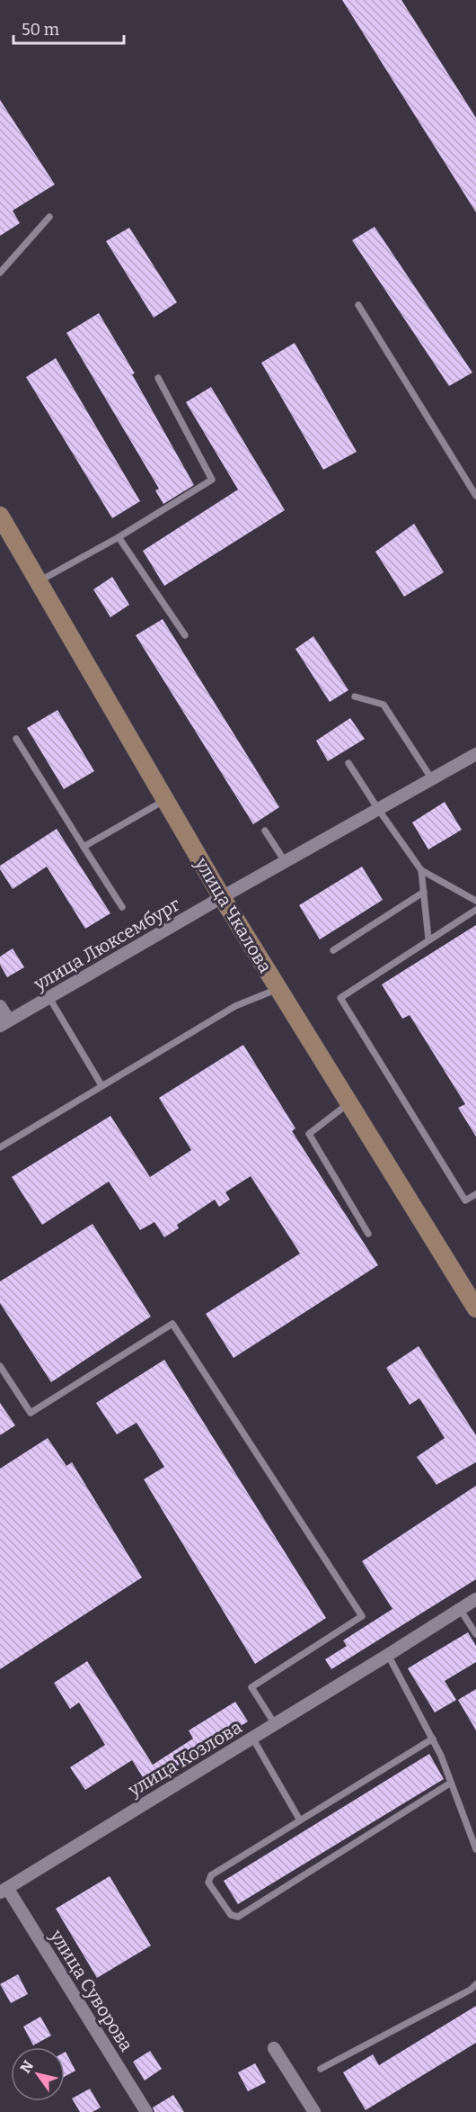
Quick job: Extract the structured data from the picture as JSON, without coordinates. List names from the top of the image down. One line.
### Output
{"streets":{"street":["улица Чкалова","улица Люксембург","улица Козлова","улица Суворова"]},"crossings":[["улица Чкалова","улица Люксембург"],["улица Козлова","улица Суворова"]],"scale_bar":"50 m","north":"top left"}
